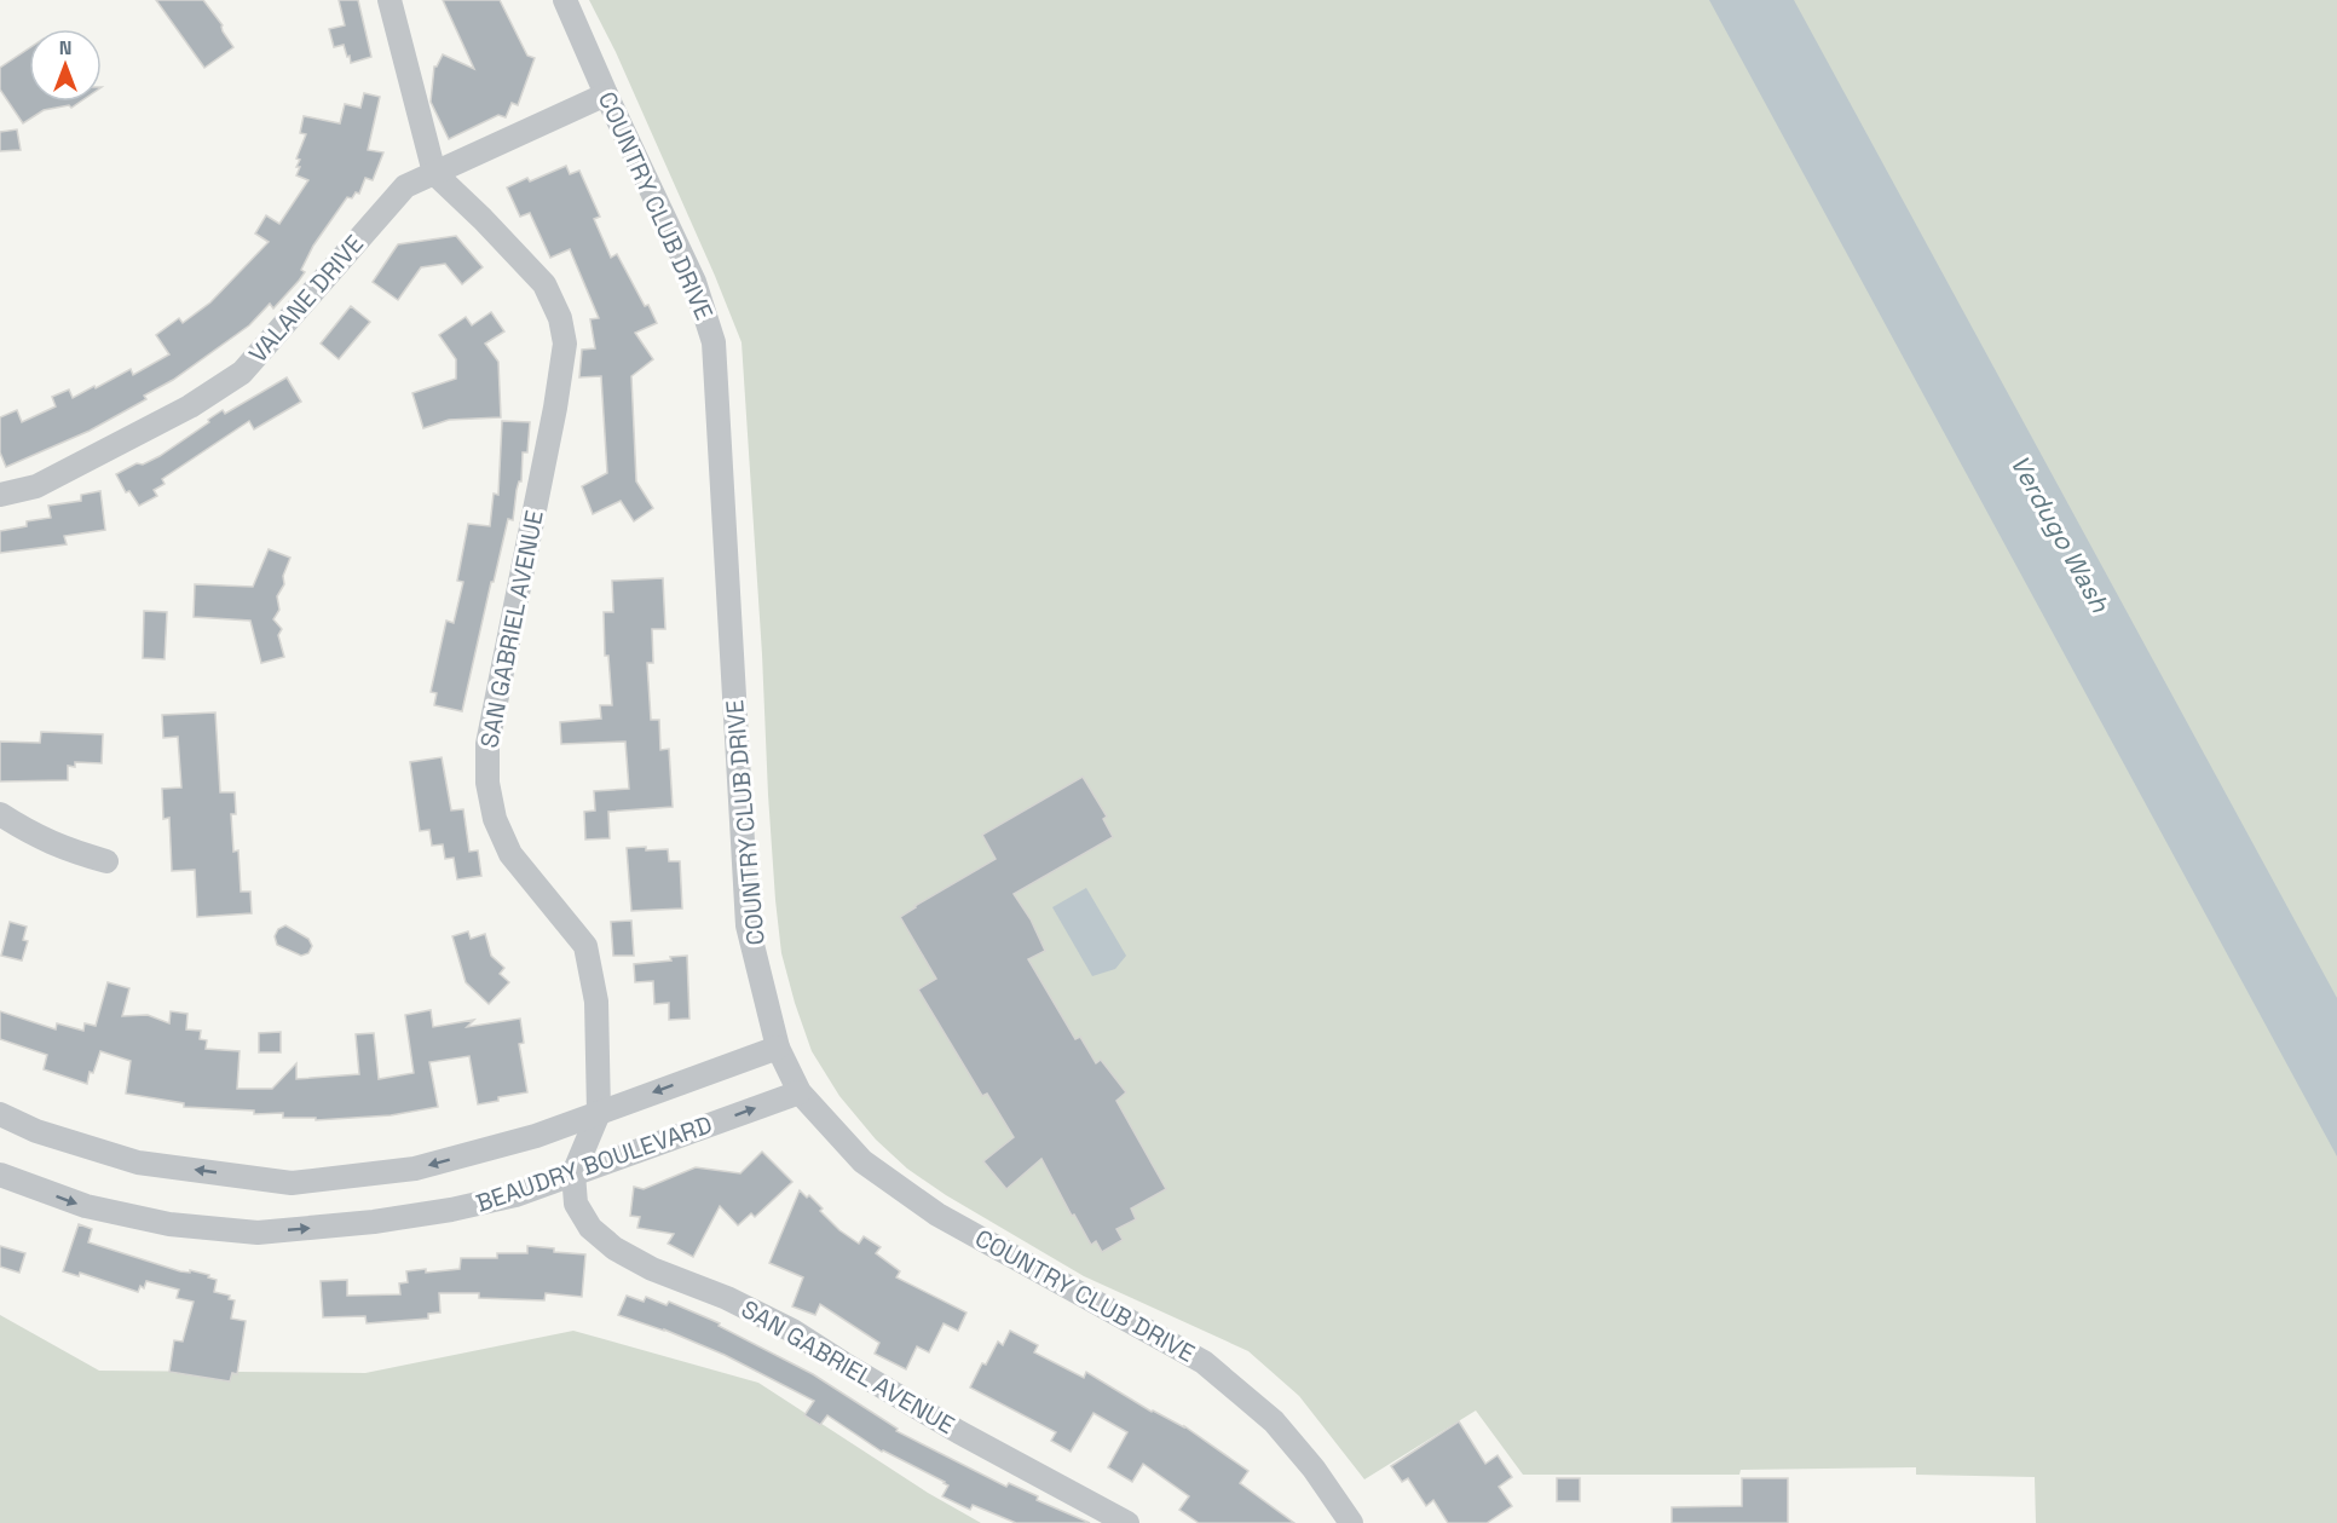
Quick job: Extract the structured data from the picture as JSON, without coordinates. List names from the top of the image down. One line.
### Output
{"streets":{"street":["COUNTRY CLUB DRIVE","VALANE DRIVE","SAN GABRIEL AVENUE","BEAUDRY BOULEVARD"]},"crossings":[["COUNTRY CLUB DRIVE","VALANE DRIVE"],["COUNTRY CLUB DRIVE","BEAUDRY BOULEVARD"],["VALANE DRIVE","SAN GABRIEL AVENUE"],["SAN GABRIEL AVENUE","BEAUDRY BOULEVARD"]],"water":["Verdugo Wash"],"north":"top"}
